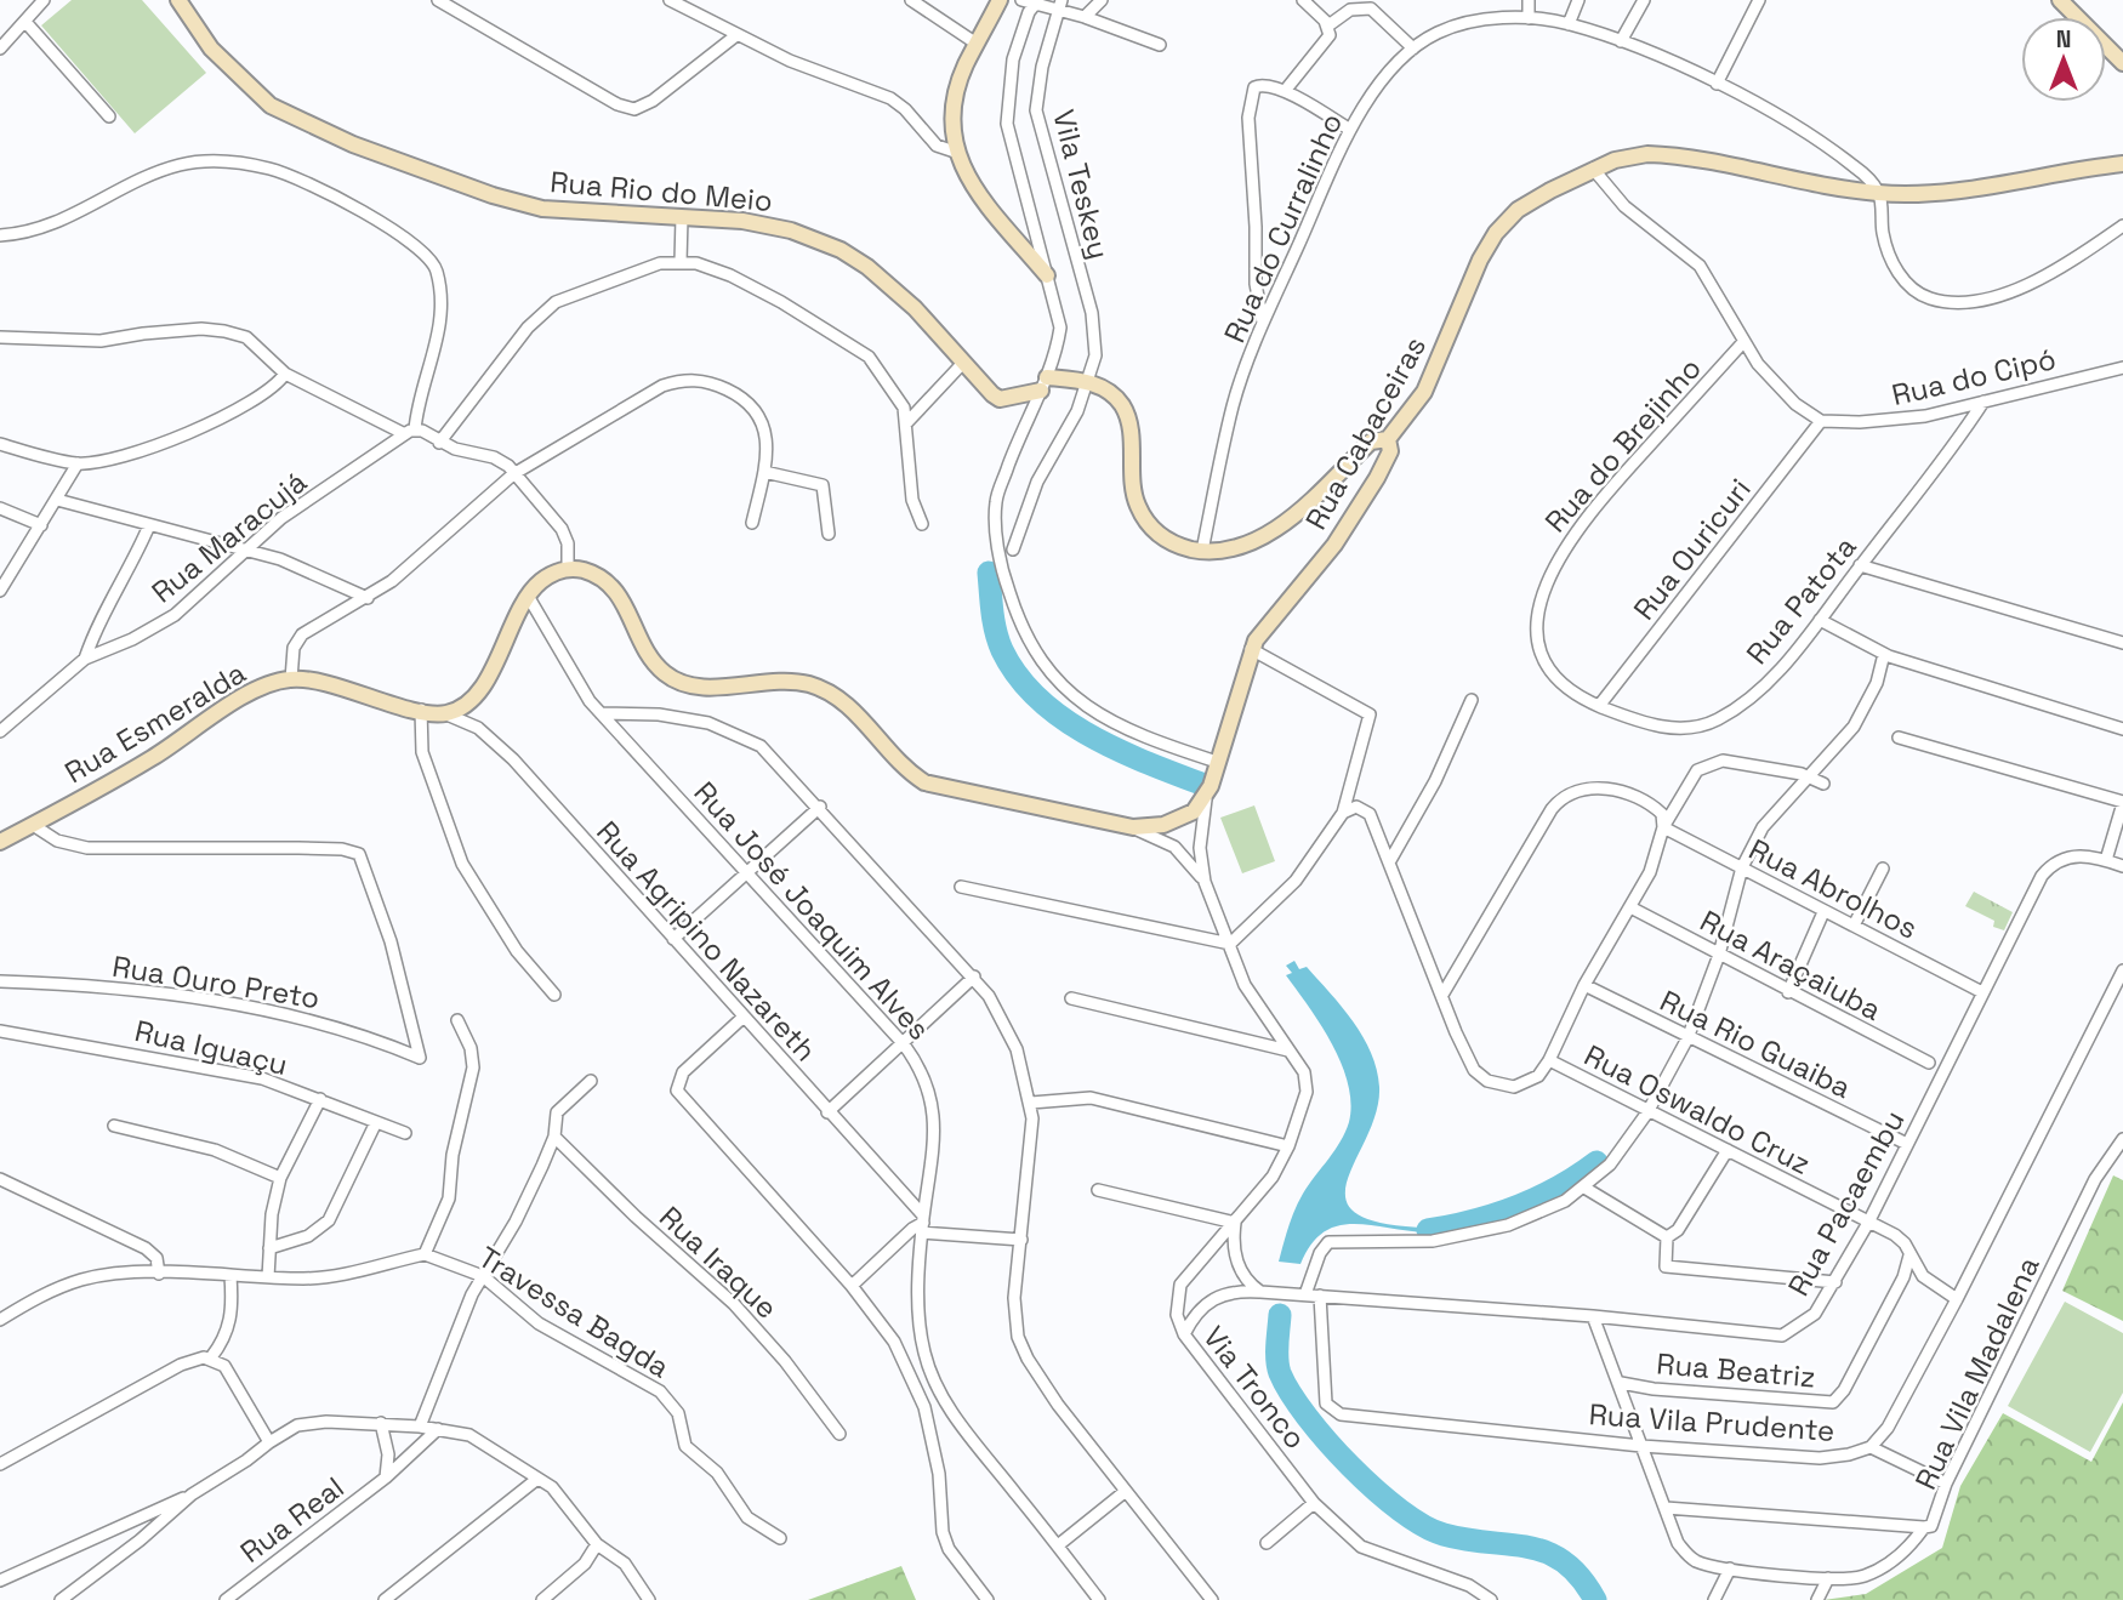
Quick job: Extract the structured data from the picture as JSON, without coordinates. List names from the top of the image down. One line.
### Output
{"streets":{"main road":["Rua Rio do Meio","Rua Cabaceiras","Rua Esmeralda"],"street":["Vila Teskey","Rua do Curralinho","Rua do Cipó","Rua do Brejinho","Rua Maracujá","Rua Ouricuri","Rua Patota","Rua Abrolhos","Rua José Joaquim Alves","Rua Agripino Nazareth","Rua Araçaiuba","Rua Ouro Preto","Rua Rio Guaiba","Rua Iguaçu","Rua Oswaldo Cruz","Rua Pacaembu","Rua Iraque","Travessa Bagda","Rua Beatriz","Rua Vila Madalena","Via Tronco","Rua Vila Prudente","Rua Real"]},"crossings":[["Rua do Curralinho","Rua Cabaceiras"],["Rua do Cipó","Rua Ouricuri"],["Rua do Cipó","Rua Patota"],["Rua Cabaceiras","Via Tronco"],["Rua do Brejinho","Rua Ouricuri"],["Rua do Brejinho","Rua Patota"],["Rua Ouricuri","Rua Patota"],["Rua Esmeralda","Rua Agripino Nazareth"],["Rua Esmeralda","Rua Ouro Preto"],["Rua Abrolhos","Rua Pacaembu"],["Rua José Joaquim Alves","Rua Agripino Nazareth"],["Rua Rio Guaiba","Rua Pacaembu"],["Rua Oswaldo Cruz","Rua Pacaembu"],["Rua Pacaembu","Rua Vila Madalena"],["Rua Pacaembu","Via Tronco"],["Rua Pacaembu","Rua Vila Prudente"],["Rua Beatriz","Rua Vila Madalena"],["Rua Vila Madalena","Rua Vila Prudente"]],"north":"top"}
